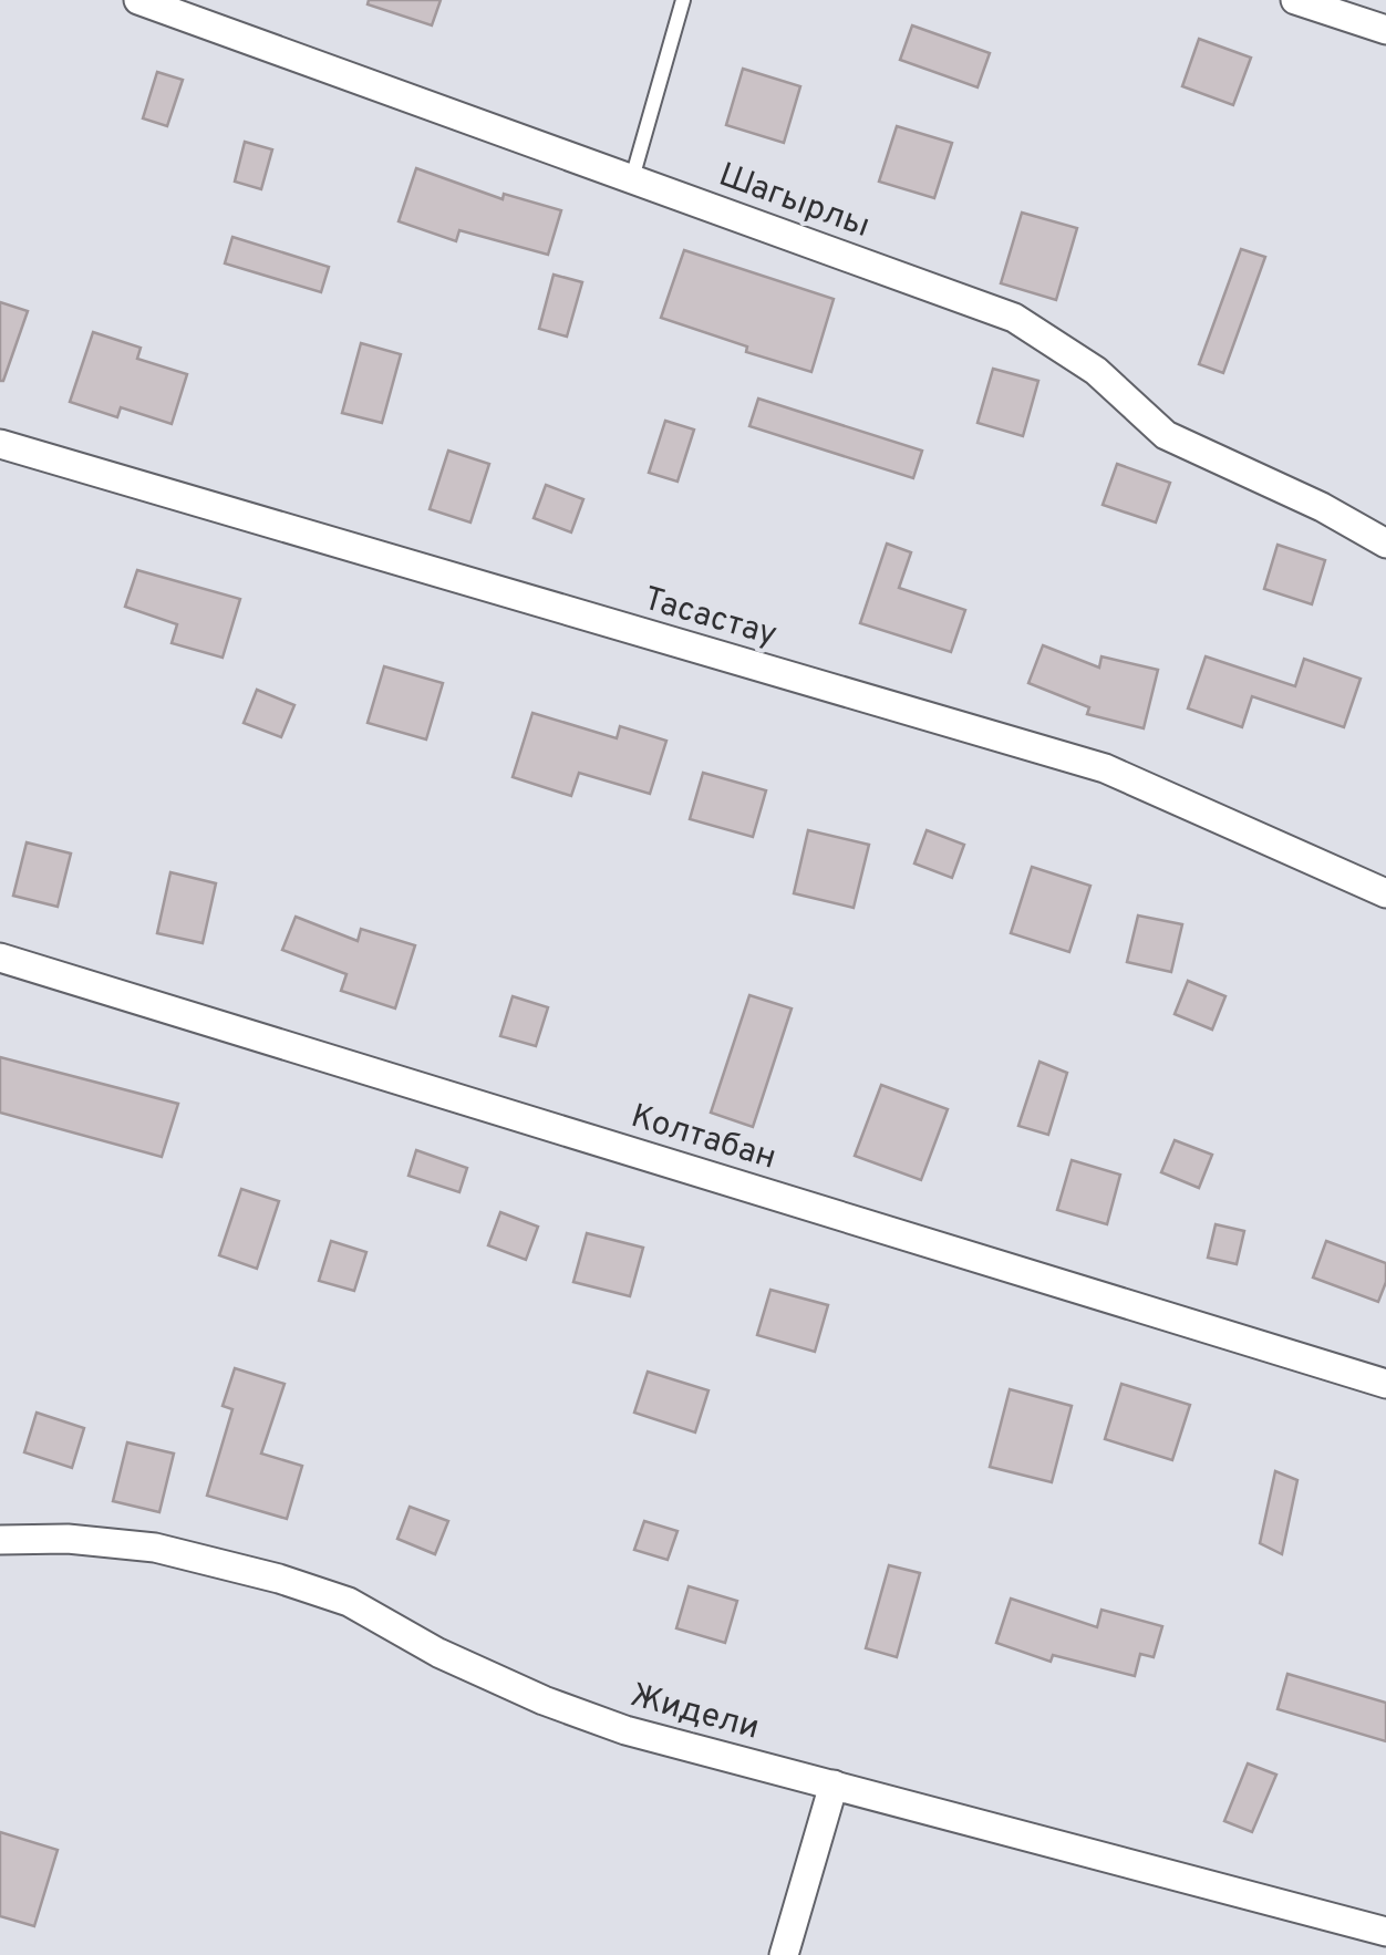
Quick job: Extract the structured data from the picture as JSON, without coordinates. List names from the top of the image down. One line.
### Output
{"streets":{"street":["Шагырлы","Тасастау","Колтабан","Жидели"]}}
